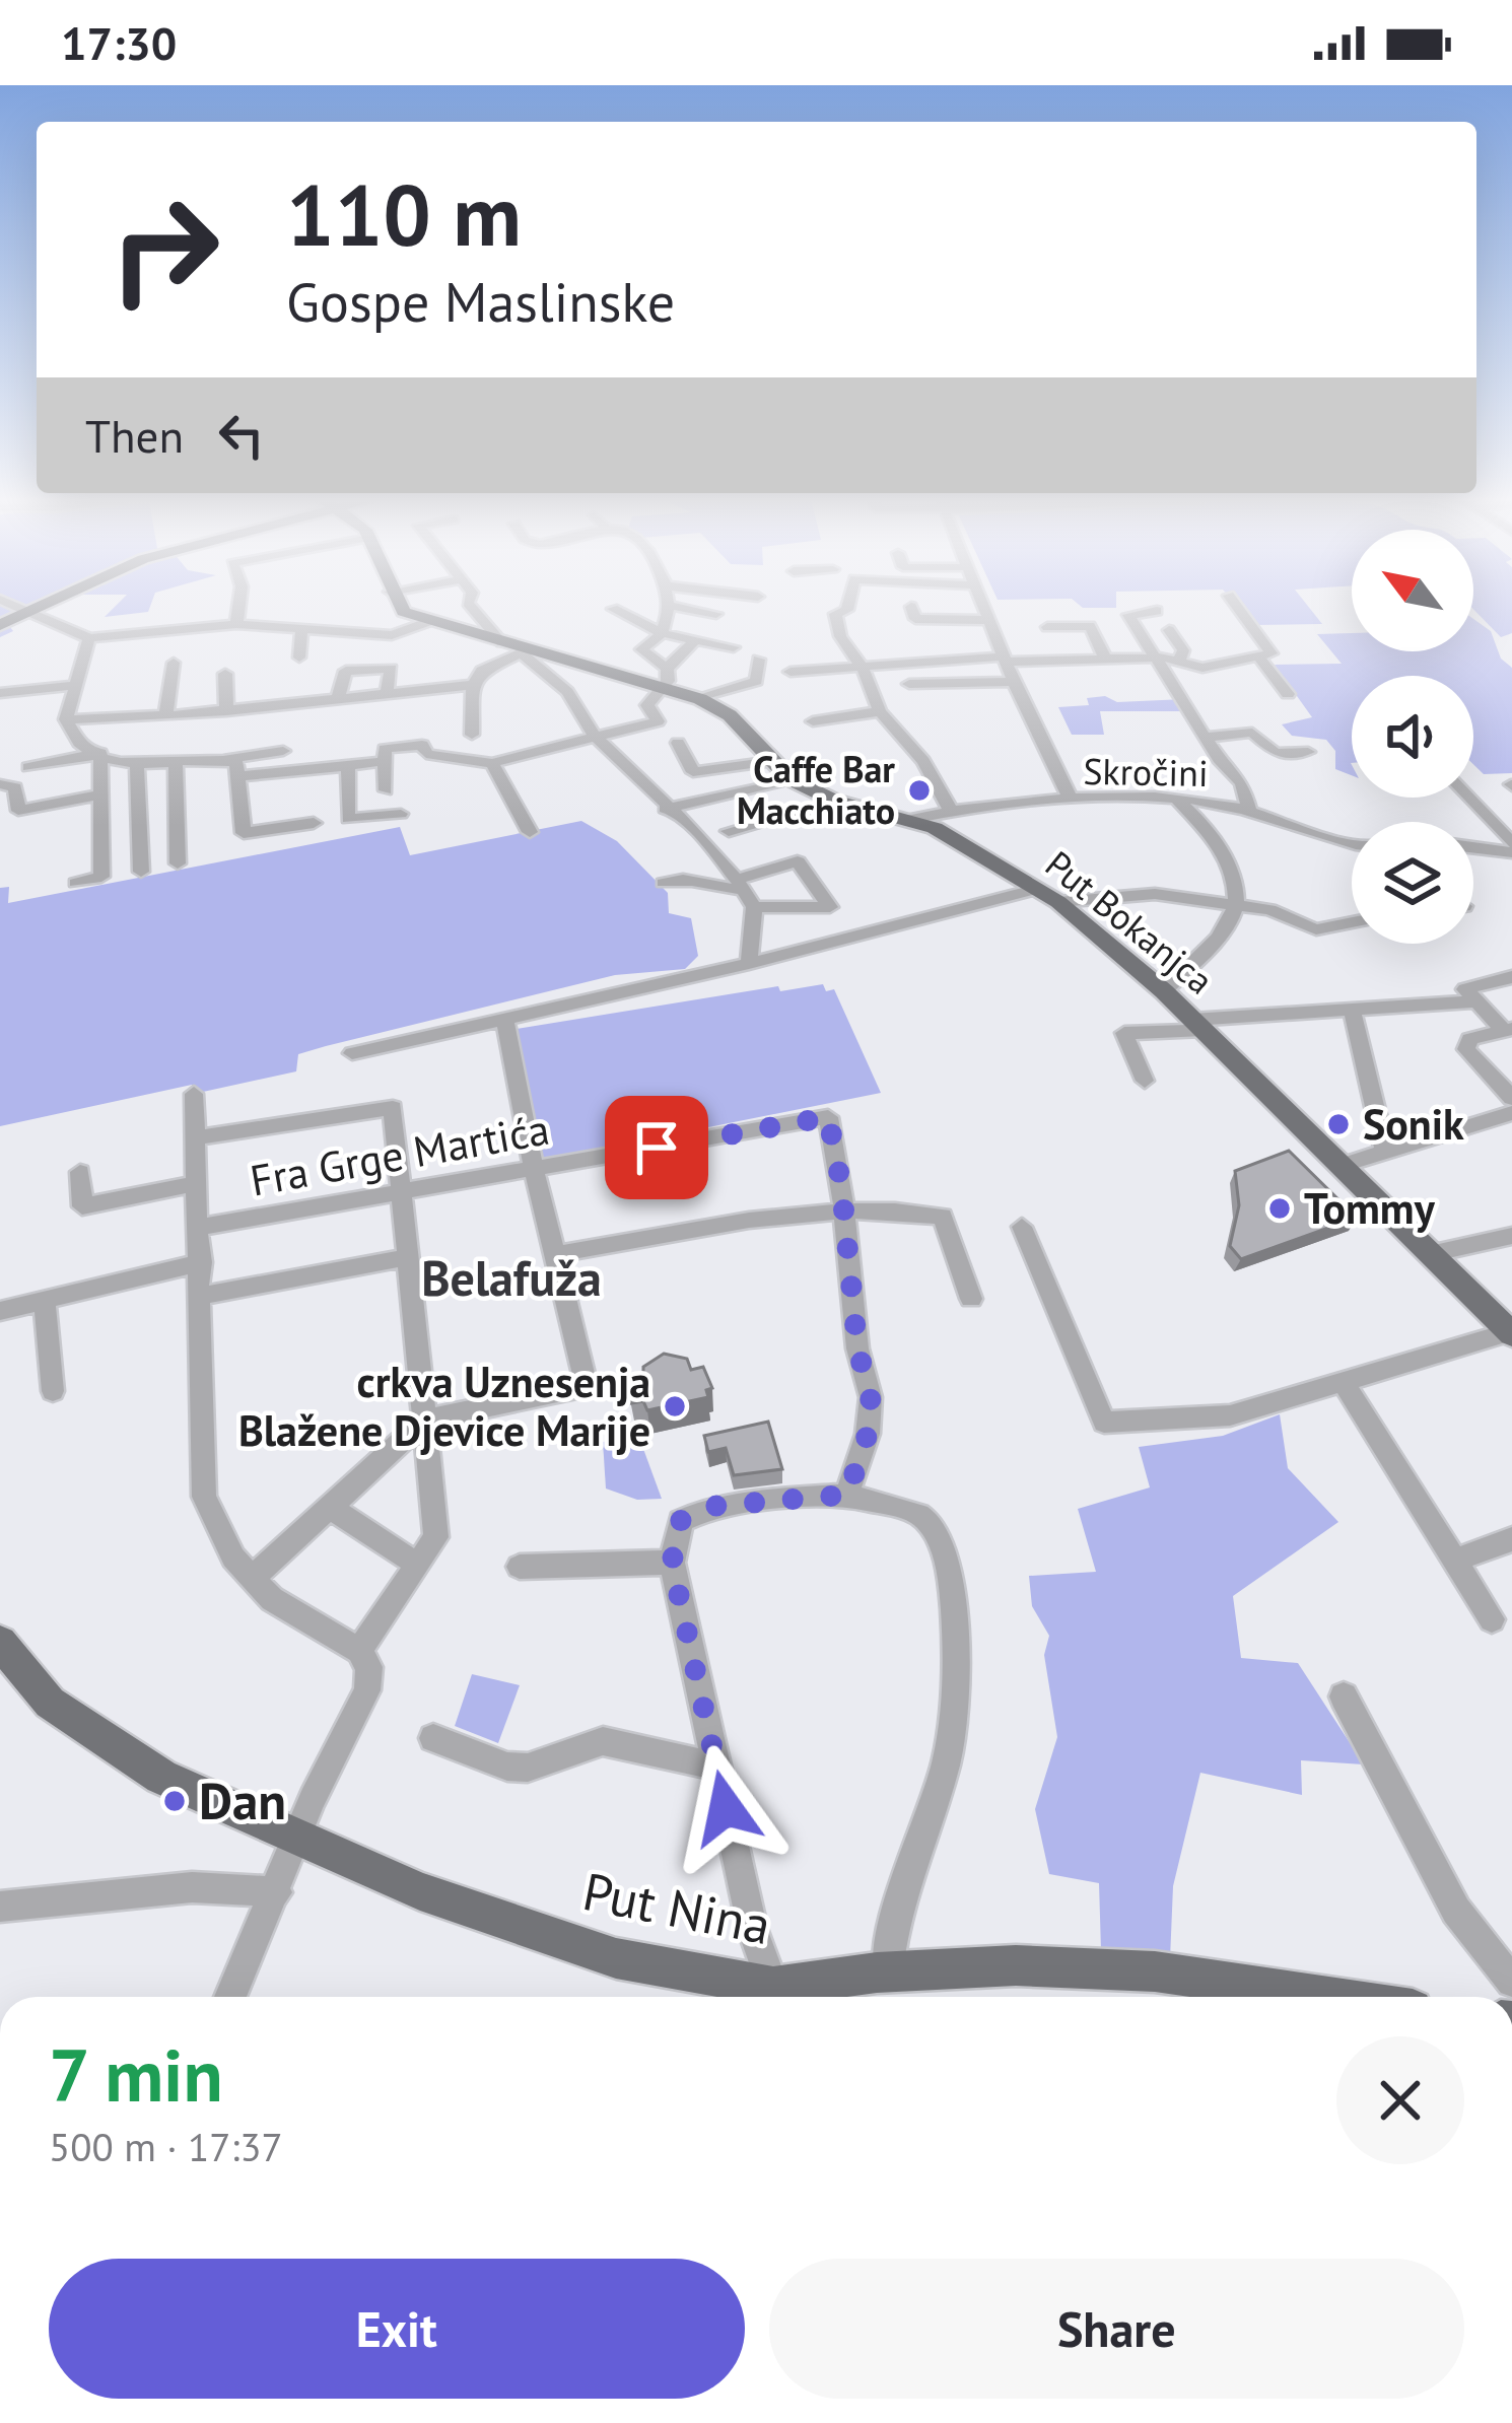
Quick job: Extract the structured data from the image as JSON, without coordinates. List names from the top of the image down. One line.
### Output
{"streets":{"main road":["Put Bokanjca","Put Nina"],"street":["Skročini","Fra Grge Martića"]},"crossings":[["Skročini","Put Bokanjca"]],"districts":["Belafuža"],"places":["Caffe Bar Macchiato","Sonik","Tommy","crkva Uznesenja Blažene Djevice Marije","Dan"],"north":"top left","page":{"status":"17:30","turn":["110 m","Gospe Maslinske"],"then":"Then","heading":["7 min","500 m · 17:37"],"buttons":["Exit","Share"]}}
